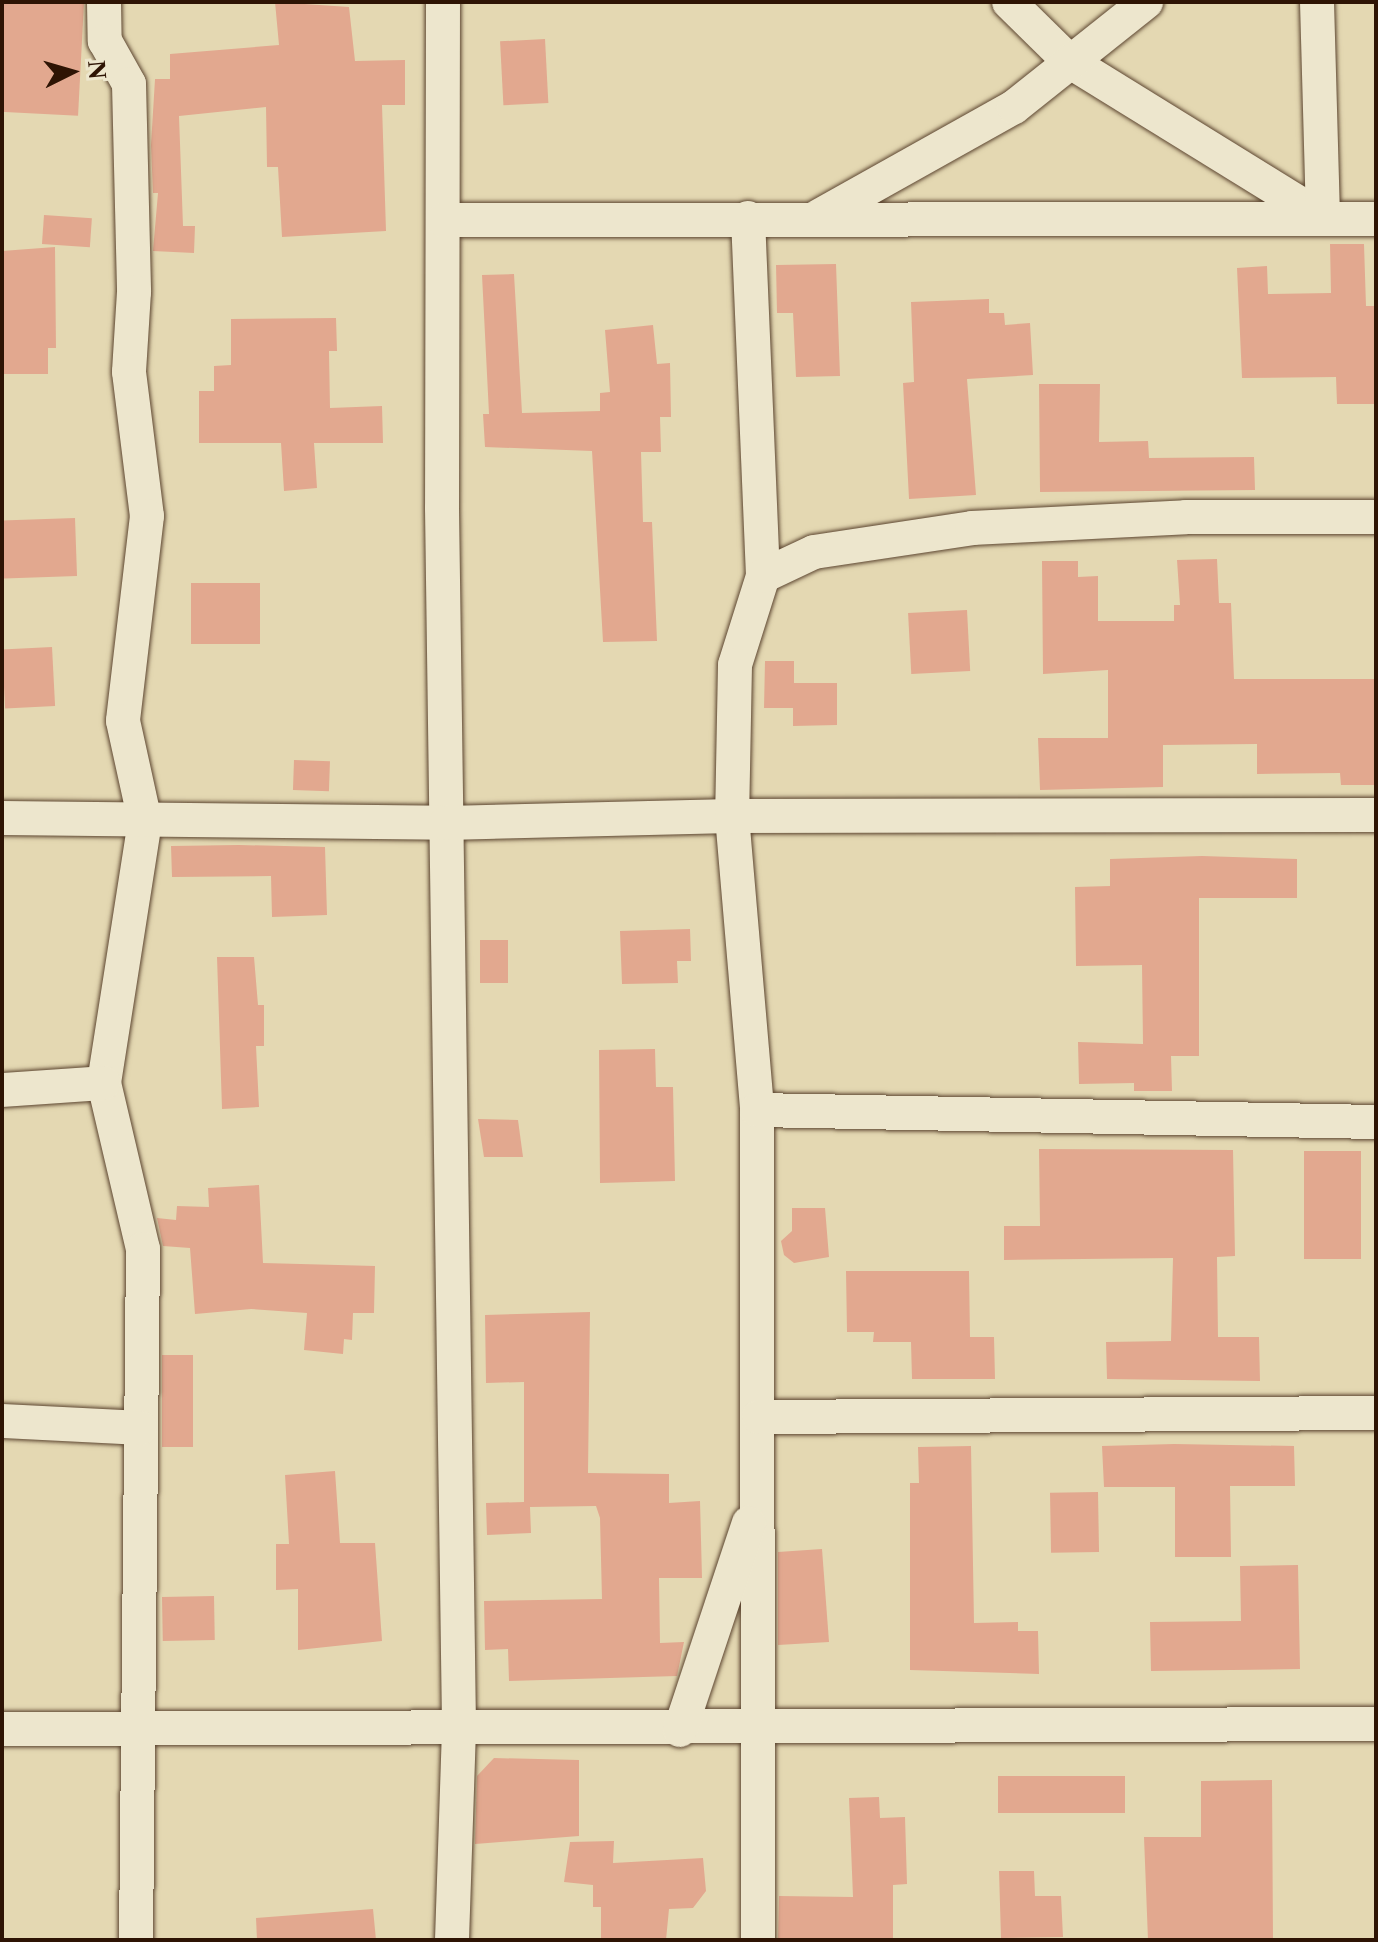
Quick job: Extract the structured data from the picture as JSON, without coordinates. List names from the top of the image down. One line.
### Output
{"north":"right"}
